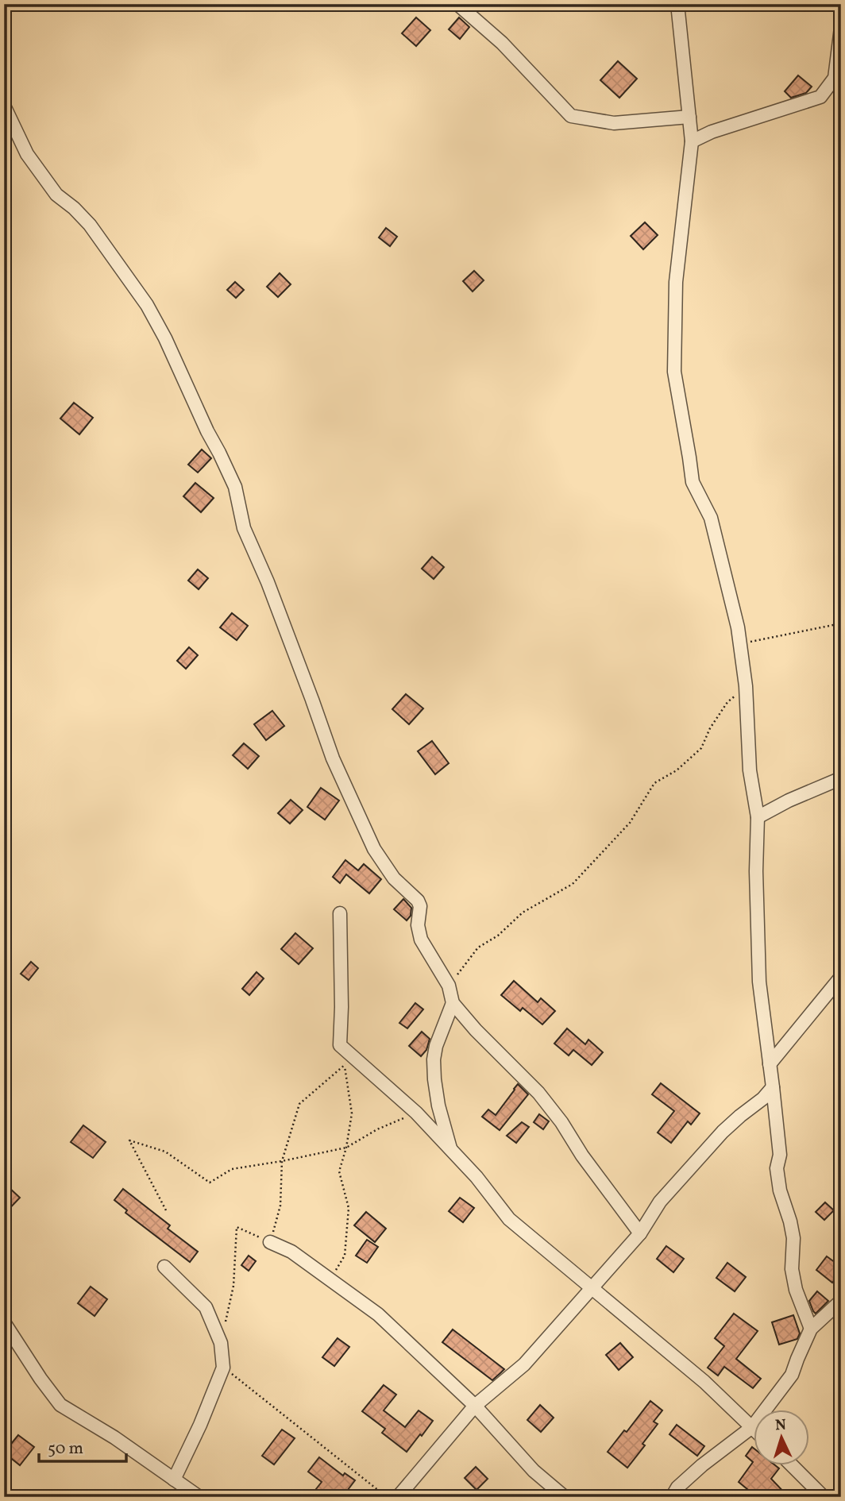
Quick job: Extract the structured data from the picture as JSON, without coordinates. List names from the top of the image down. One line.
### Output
{"scale_bar":"50 m","north":"top"}
